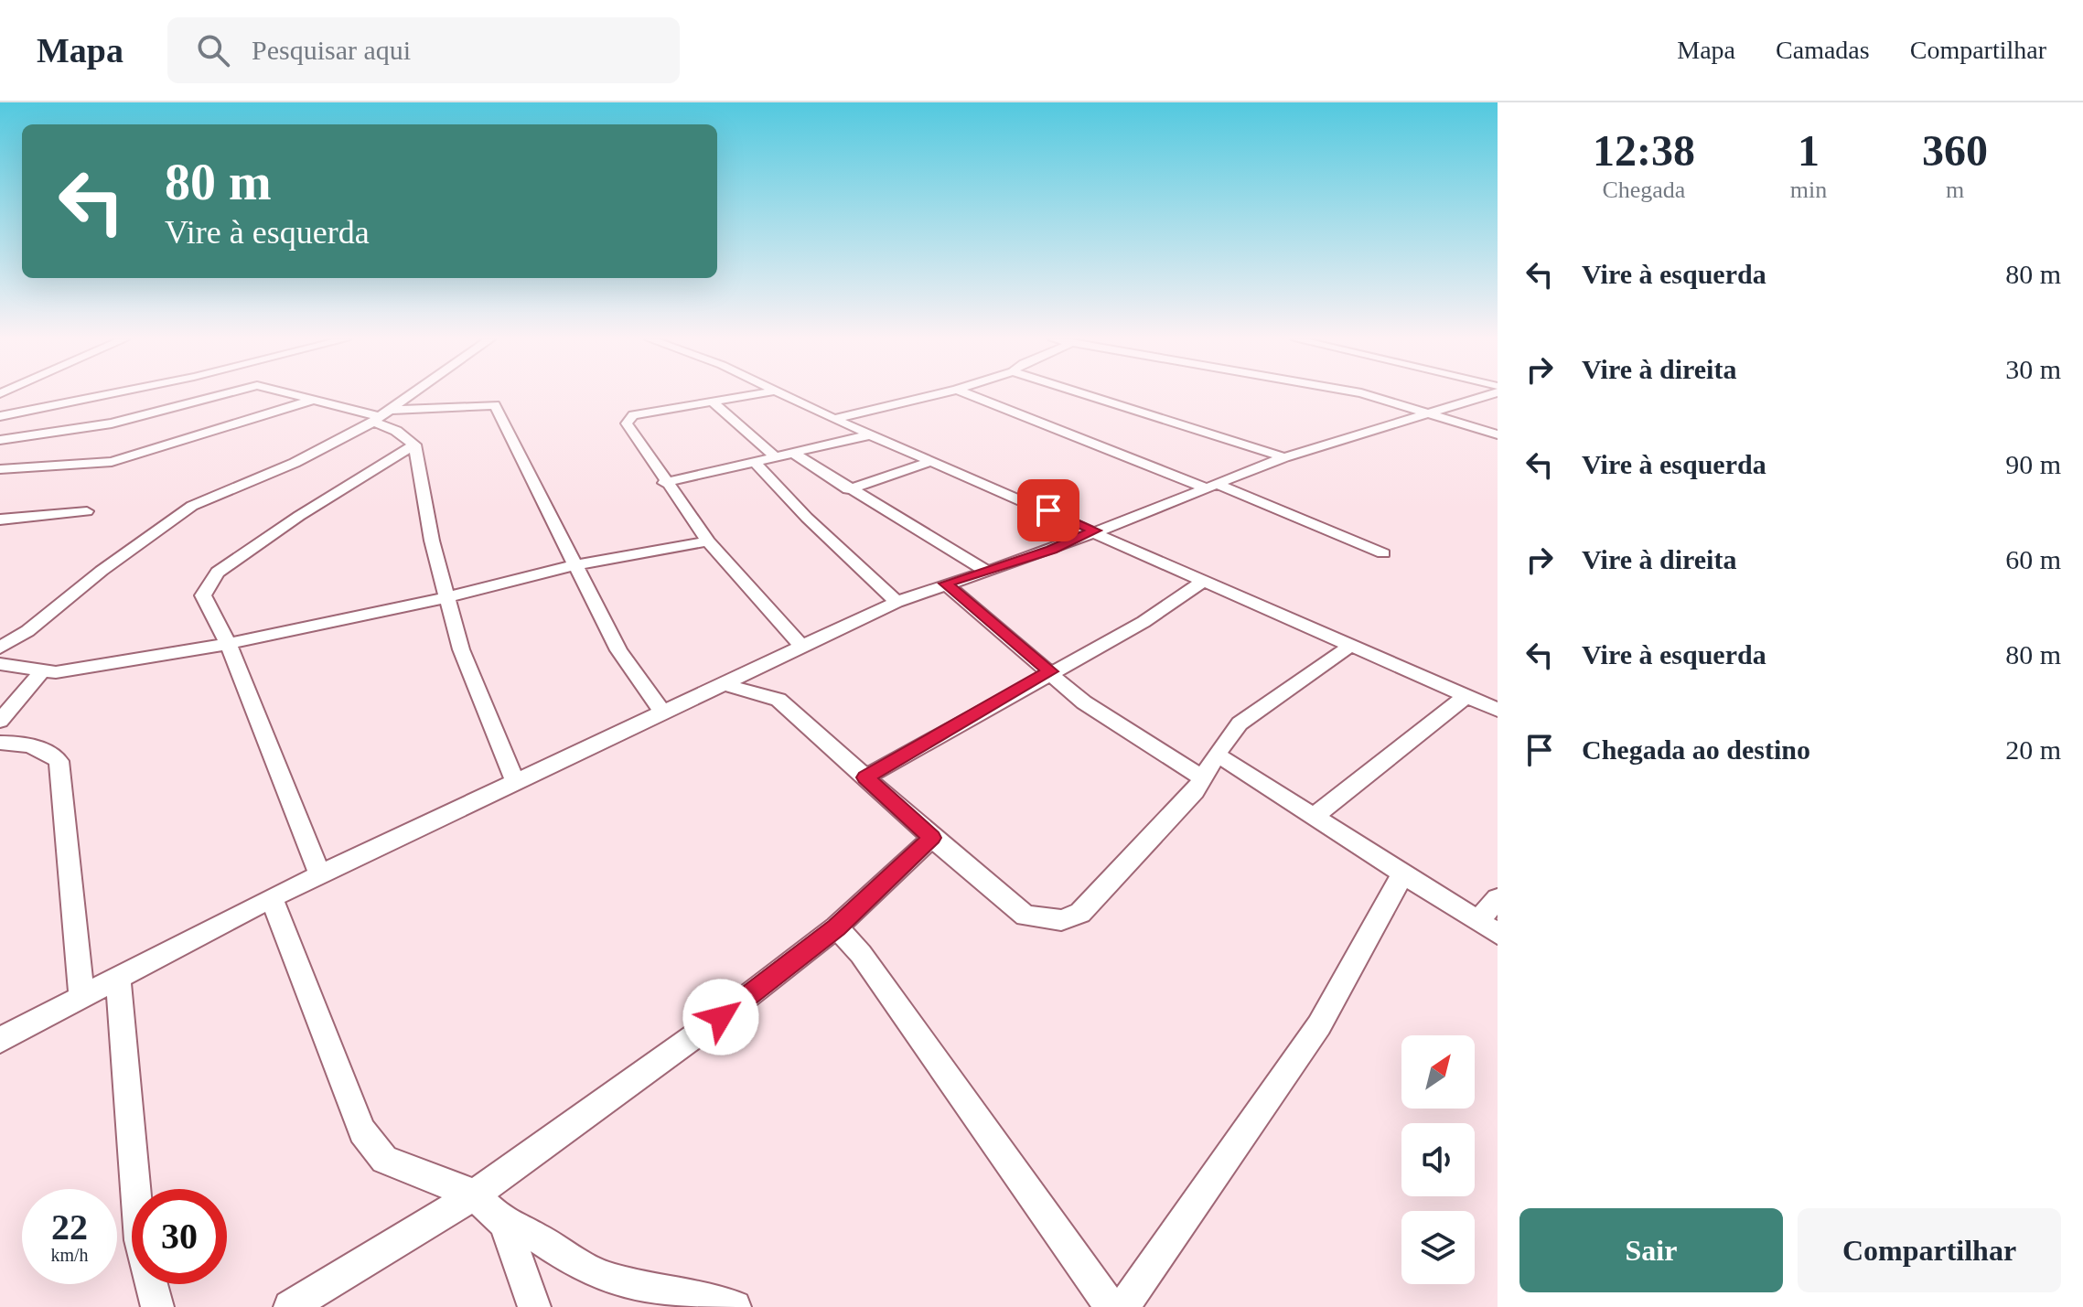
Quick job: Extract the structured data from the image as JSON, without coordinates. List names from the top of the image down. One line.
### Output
{"north":"top right","page":{"header":"Mapa","search":"Pesquisar aqui","nav":["Mapa","Camadas","Compartilhar"],"eta":["12:38","Chegada","1","min","360","m"],"turn":["80 m","Vire à esquerda"],"list":[{"name":"Vire à esquerda","value":"80 m"},{"name":"Vire à direita","value":"30 m"},{"name":"Vire à esquerda","value":"90 m"},{"name":"Vire à direita","value":"60 m"},{"name":"Vire à esquerda","value":"80 m"},{"name":"Chegada ao destino","value":"20 m"}],"speed":"22 km/h","limit":"30","buttons":["Sair","Compartilhar"]}}
